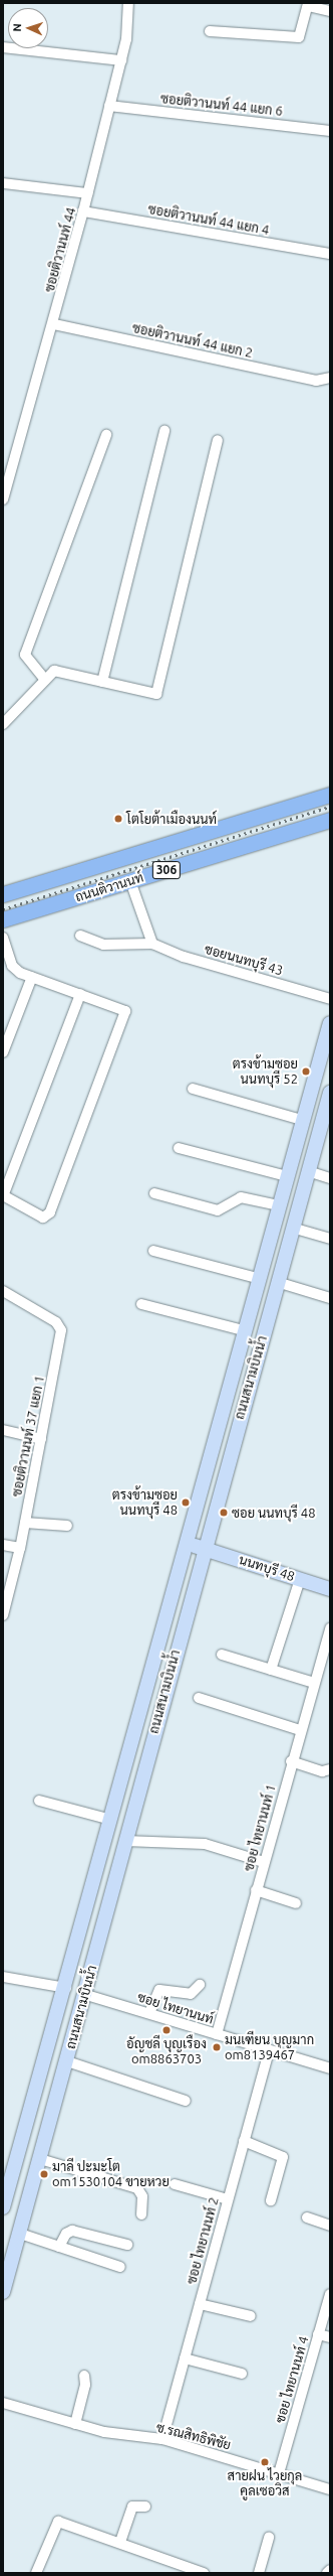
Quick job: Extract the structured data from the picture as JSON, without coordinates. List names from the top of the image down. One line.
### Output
{"streets":{"main road":["306","ถนนติวานนท์","ถนนสนามบินน้ำ","นนทบุรี 48"],"street":["ซอยติวานนท์ 44 แยก 6","ซอยติวานนท์ 44 แยก 4","ซอยติวานนท์ 44","ซอยติวานนท์ 44 แยก 2","ซอยนนทบุรี 43","ซอยติวานนท์ 37 แยก 1","ซอย ไทยานนท์ 1","ซอย ไทยานนท์","ซอย ไทยานนท์ 2","ซอย ไทยานนท์ 4","ซ.รณสิทธิพิชัย"]},"crossings":[["ซอยติวานนท์ 44 แยก 6","ซอยติวานนท์ 44"],["ซอยติวานนท์ 44 แยก 4","ซอยติวานนท์ 44"],["ซอยติวานนท์ 44","ซอยติวานนท์ 44 แยก 2"],["ถนนสนามบินน้ำ","นนทบุรี 48"],["ถนนสนามบินน้ำ","ซอย ไทยานนท์"],["ซอย ไทยานนท์ 1","ซอย ไทยานนท์"],["ซอย ไทยานนท์","ซอย ไทยานนท์ 2"],["ซอย ไทยานนท์ 2","ซ.รณสิทธิพิชัย"],["ซอย ไทยานนท์ 4","ซ.รณสิทธิพิชัย"]],"places":["โตโยต้าเมืองนนท์","ตรงข้ามซอย นนทบุรี 52","ตรงข้ามซอย นนทบุรี 48","ซอย นนทบุรี 48","อัญชลี บุญเรือง om8863703","มนเฑียน บุญมาก om8139467","มาลี ปะมะโต om1530104 ขายหวย","สายฝน ไวยกุล คูลเซอวิส"],"north":"left"}
